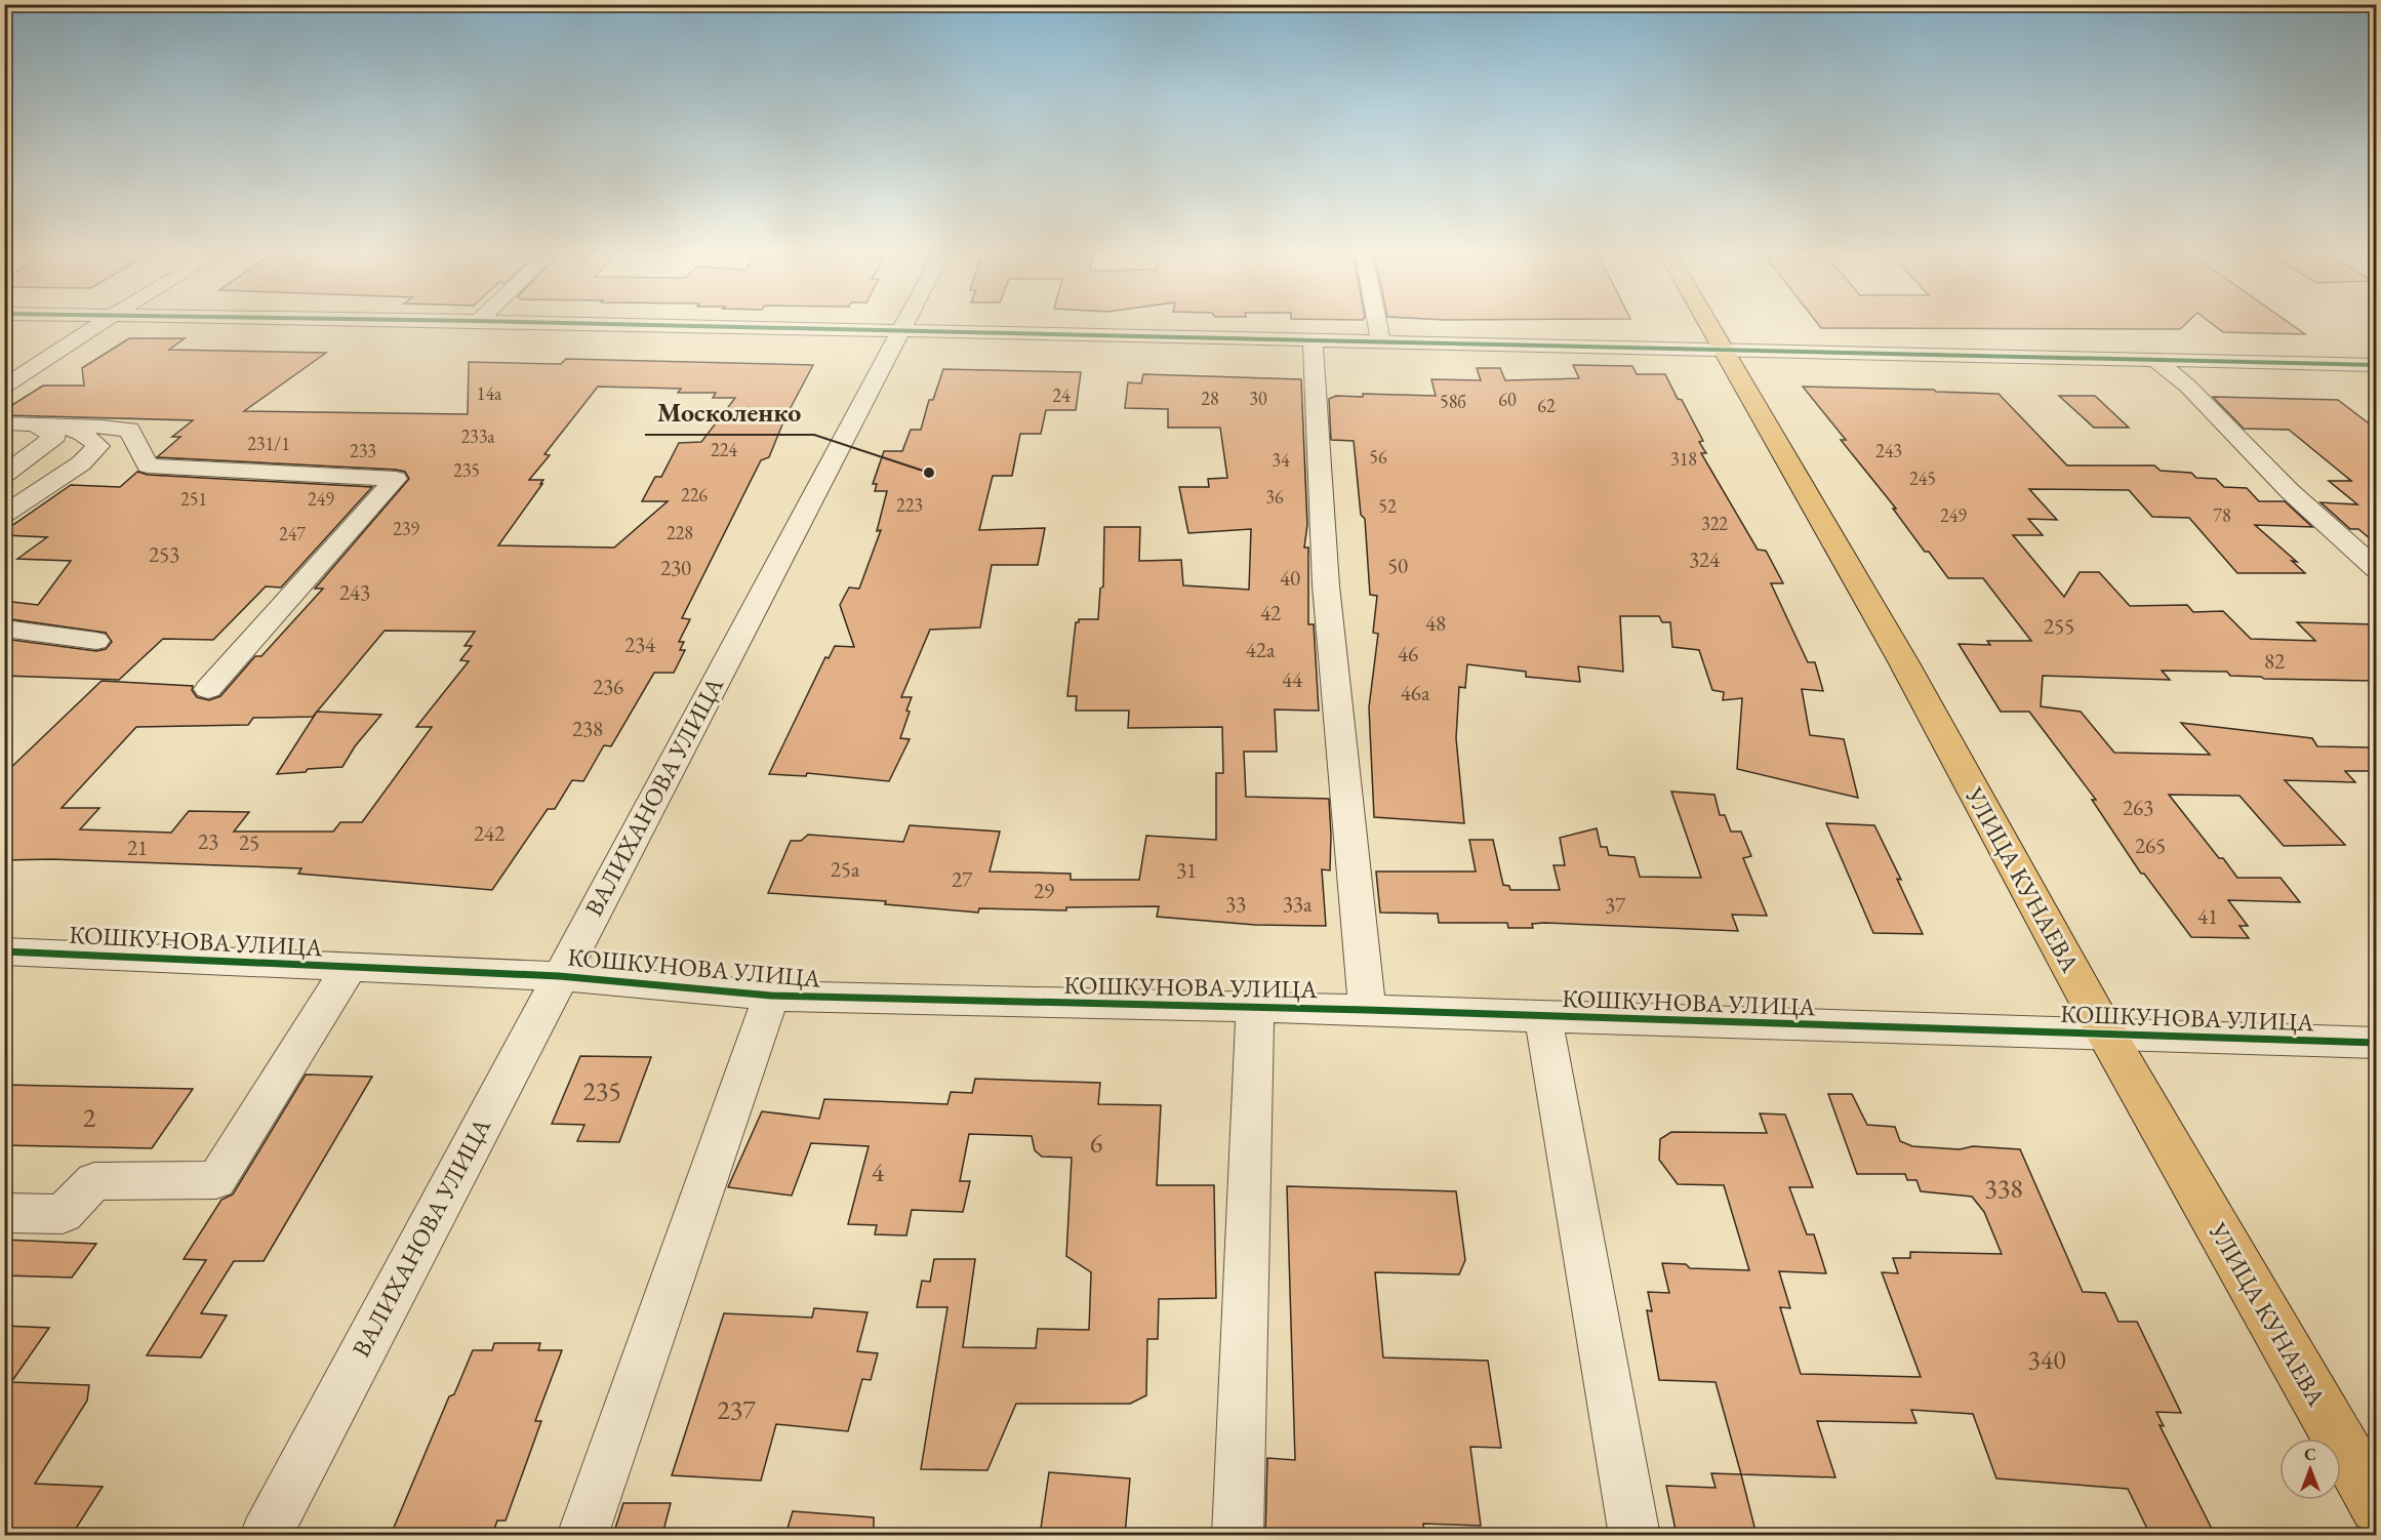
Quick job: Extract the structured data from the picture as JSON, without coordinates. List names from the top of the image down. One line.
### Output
{"streets":{"main road":["УЛИЦА КУНАЕВА"],"street":["ВАЛИХАНОВА УЛИЦА","КОШКУНОВА УЛИЦА"]},"crossings":[["ВАЛИХАНОВА УЛИЦА","КОШКУНОВА УЛИЦА"],["УЛИЦА КУНАЕВА","КОШКУНОВА УЛИЦА"]],"places":["Москоленко"],"house_numbers":["14а","24","28","30","60","58б","62","233а","231/1","224","233","243","56","318","34","235","245","226","36","251","249","223","52","249","78","322","239","228","247","253","324","50","230","40","243","42","48","255","234","42а","46","82","44","236","46а","238","263","242","23","25","265","21","25а","31","27","29","33","33а","37","41","235","2","6","4","338","340","237"],"north":"top"}
